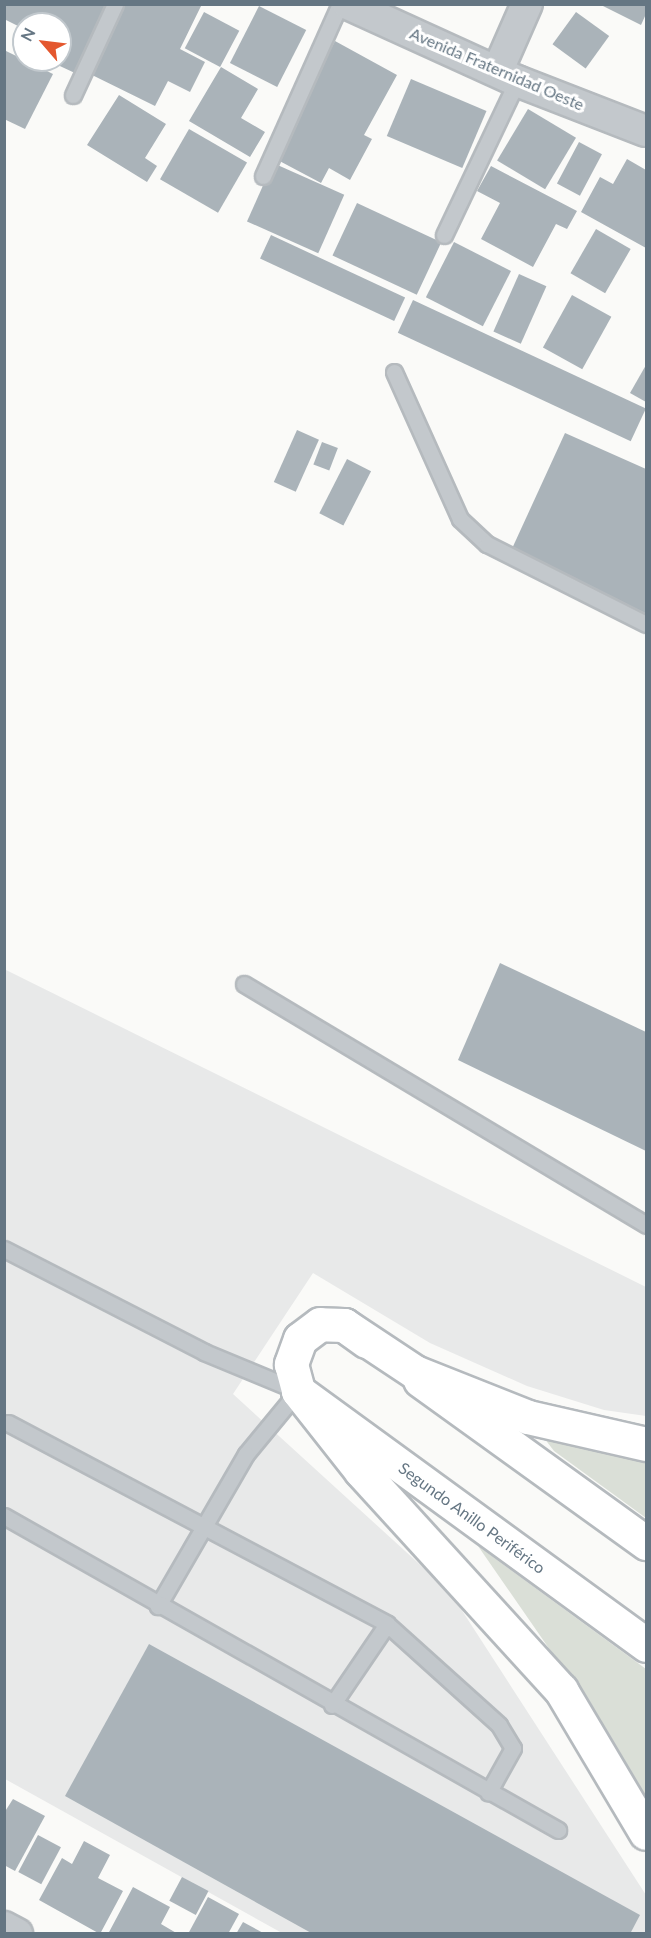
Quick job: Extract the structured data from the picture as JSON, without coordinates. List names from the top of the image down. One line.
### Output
{"streets":{"main road":["Segundo Anillo Periférico"],"street":["Avenida Fraternidad Oeste"]},"north":"top left"}
